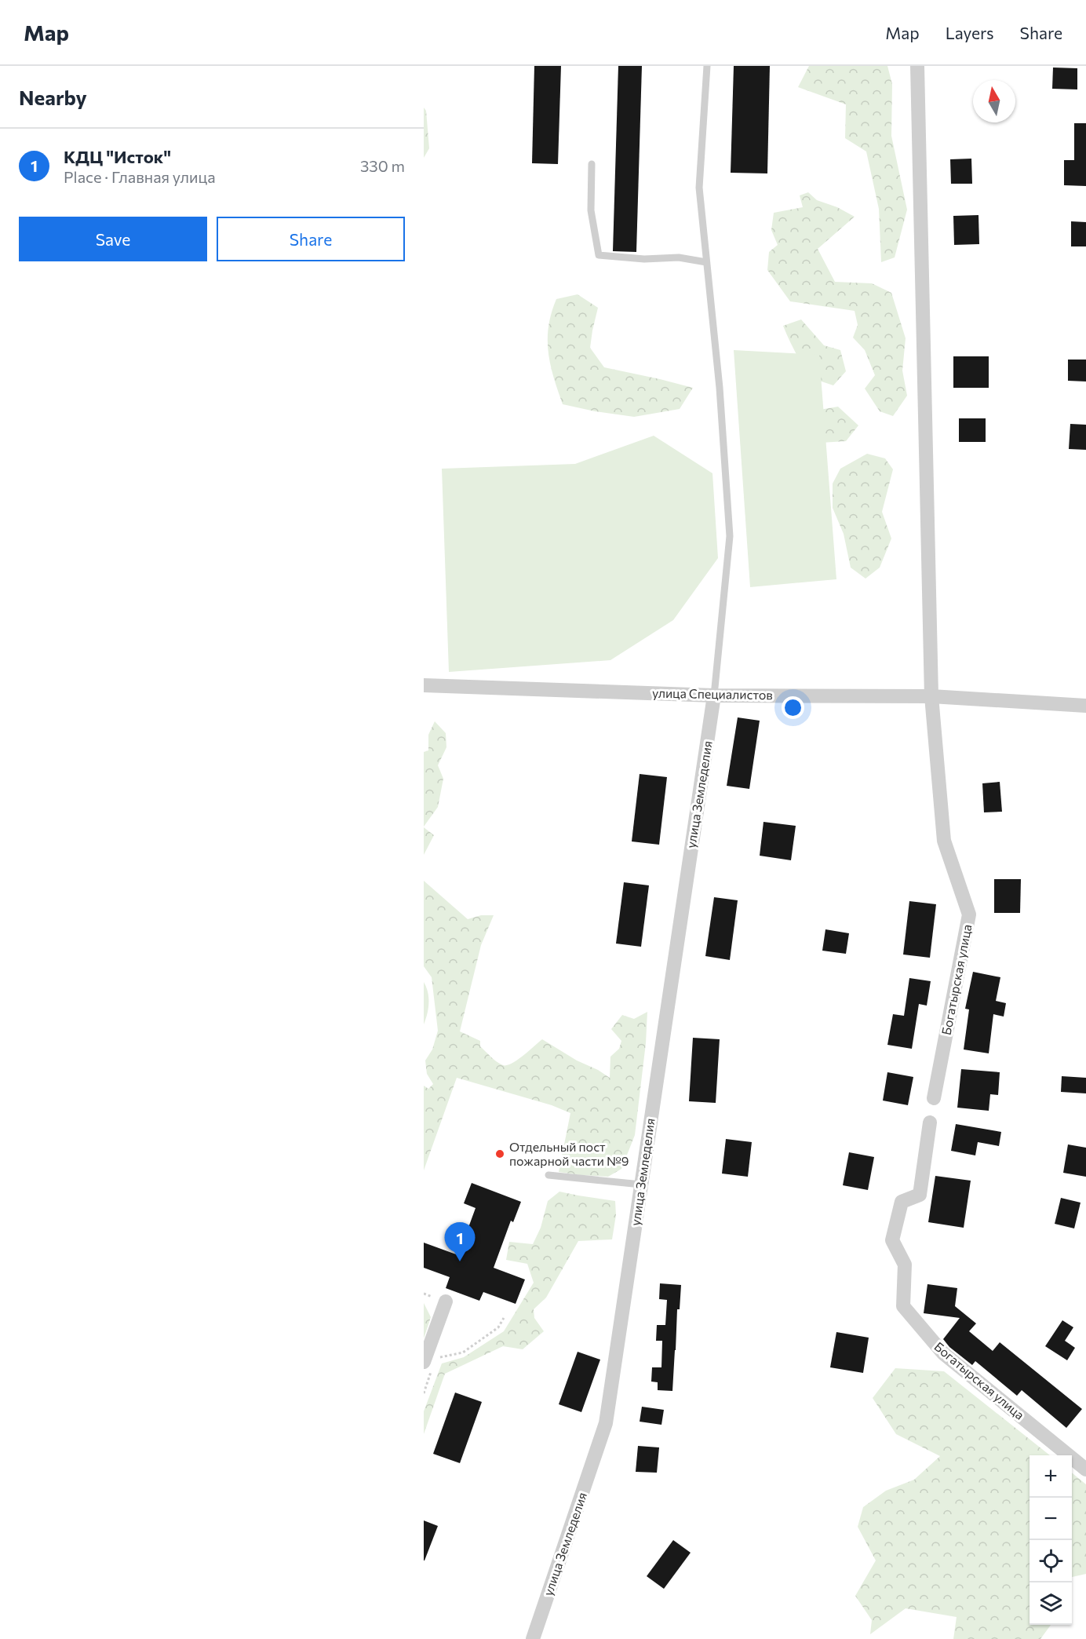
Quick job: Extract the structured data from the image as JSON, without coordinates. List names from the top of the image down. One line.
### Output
{"streets":{"street":["улица Специалистов","улица Земледелия","Богатырская улица"]},"crossings":[["улица Специалистов","улица Земледелия"],["улица Специалистов","Богатырская улица"]],"places":["Отдельный пост пожарной части №9"],"north":"top","page":{"header":"Map","nav":["Map","Layers","Share"],"heading":"Nearby","list":[{"mark":"1","name":"КДЦ \"Исток\"","note":"Place · Главная улица","value":"330 m"}],"buttons":["Save","Share"],"pins":"1","map_buttons":["+","−"]}}
